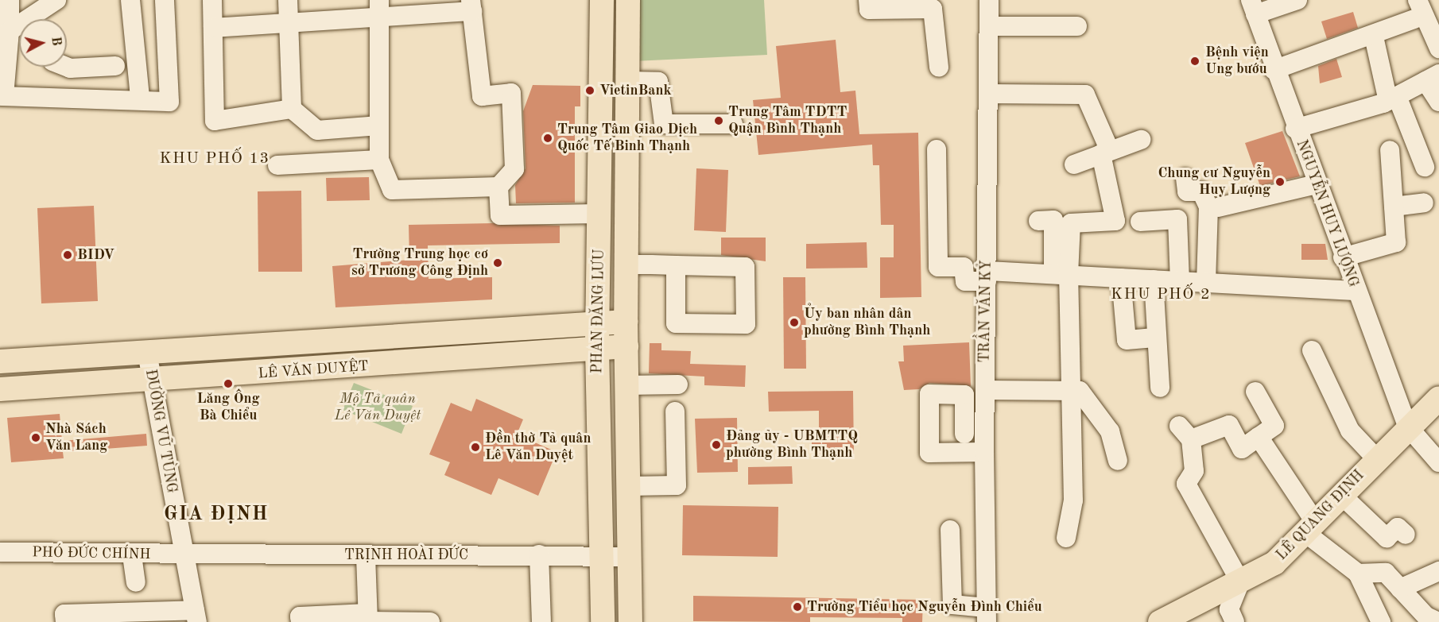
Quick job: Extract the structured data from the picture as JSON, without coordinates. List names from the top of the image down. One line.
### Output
{"streets":{"main road":["PHAN ĐĂNG LƯU","LÊ VĂN DUYỆT","LÊ QUANG ĐỊNH"],"street":["NGUYỄN HUY LƯỢNG","TRẦN VĂN KỶ","ĐƯỜNG VŨ TÙNG","PHÓ ĐỨC CHÍNH","TRỊNH HOÀI ĐỨC"]},"crossings":[["NGUYỄN HUY LƯỢNG","LÊ QUANG ĐỊNH"],["PHAN ĐĂNG LƯU","LÊ VĂN DUYỆT"],["PHAN ĐĂNG LƯU","TRỊNH HOÀI ĐỨC"],["LÊ VĂN DUYỆT","ĐƯỜNG VŨ TÙNG"],["ĐƯỜNG VŨ TÙNG","PHÓ ĐỨC CHÍNH"],["ĐƯỜNG VŨ TÙNG","TRỊNH HOÀI ĐỨC"],["PHÓ ĐỨC CHÍNH","TRỊNH HOÀI ĐỨC"]],"districts":["KHU PHỐ 13","KHU PHỐ 2","GIA ĐỊNH"],"parks":["Mộ Tả quân Lê Văn Duyệt"],"places":["Bệnh viện Ung bướu","VietinBank","Trung Tâm TDTT Quận Bình Thạnh","Trung Tâm Giao Dịch Quốc Tế Binh Thạnh","Chung cư Nguyễn Huy Lượng","BIDV","Trường Trung học cơ sở Trương Công Định","Ủy ban nhân dân phường Bình Thạnh","Lăng Ông Bà Chiểu","Nhà Sách Văn Lang","Đảng ủy - UBMTTQ phường Bình Thạnh","Đền thờ Tả quân Lê Văn Duyệt","Trường Tiểu học Nguyễn Đình Chiểu"],"north":"right"}
